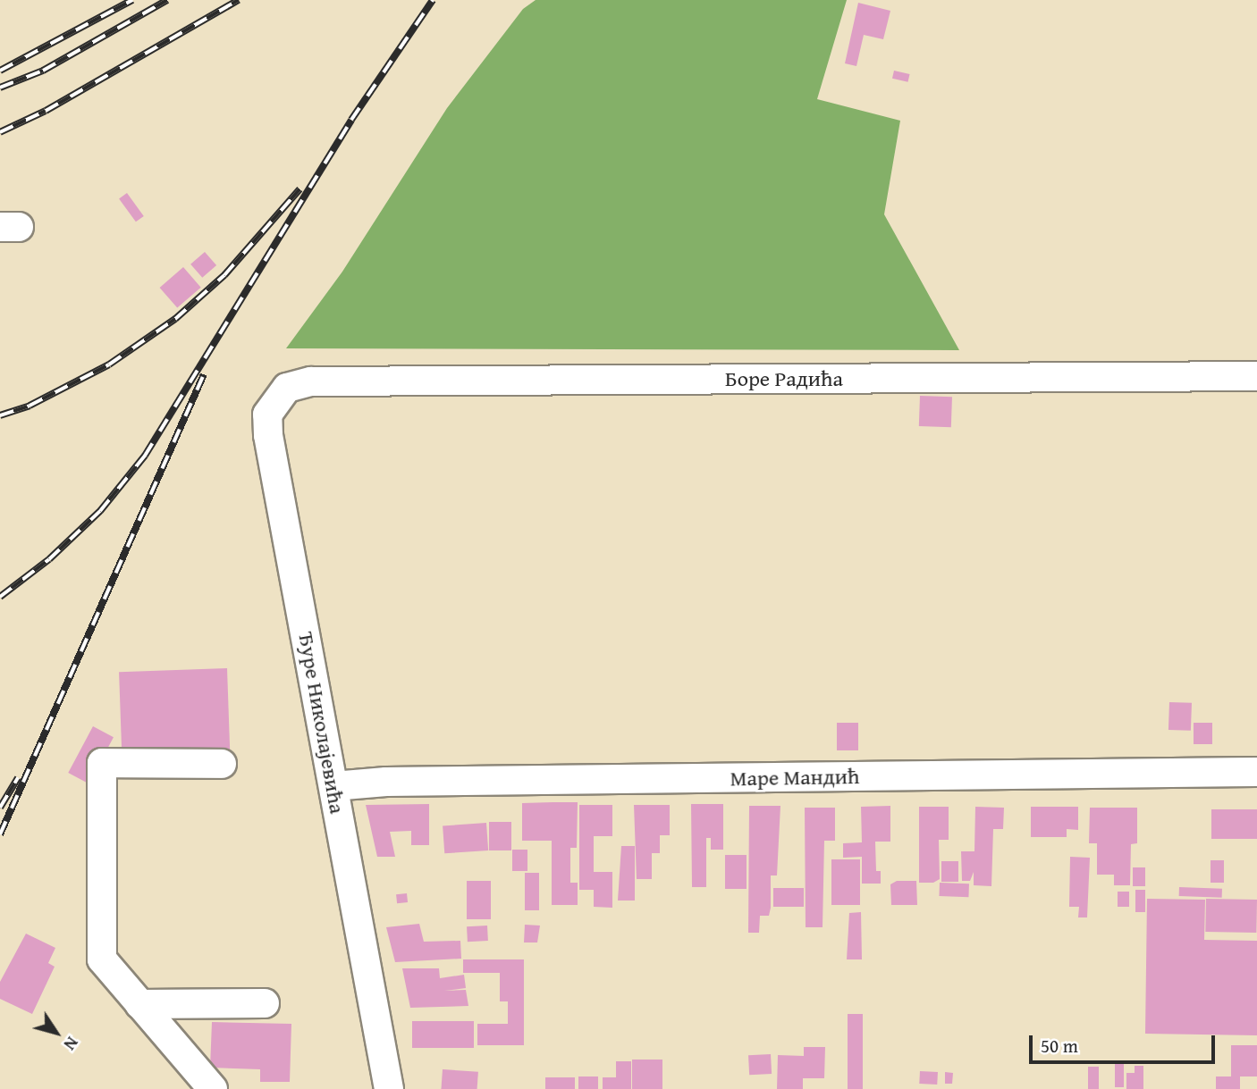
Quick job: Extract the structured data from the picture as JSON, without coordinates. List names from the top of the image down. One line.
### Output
{"streets":{"street":["Боре Радића","Ђуре Николајевића","Маре Мандић"]},"crossings":[["Боре Радића","Ђуре Николајевића"],["Ђуре Николајевића","Маре Мандић"]],"scale_bar":"50 m","north":"bottom right"}
